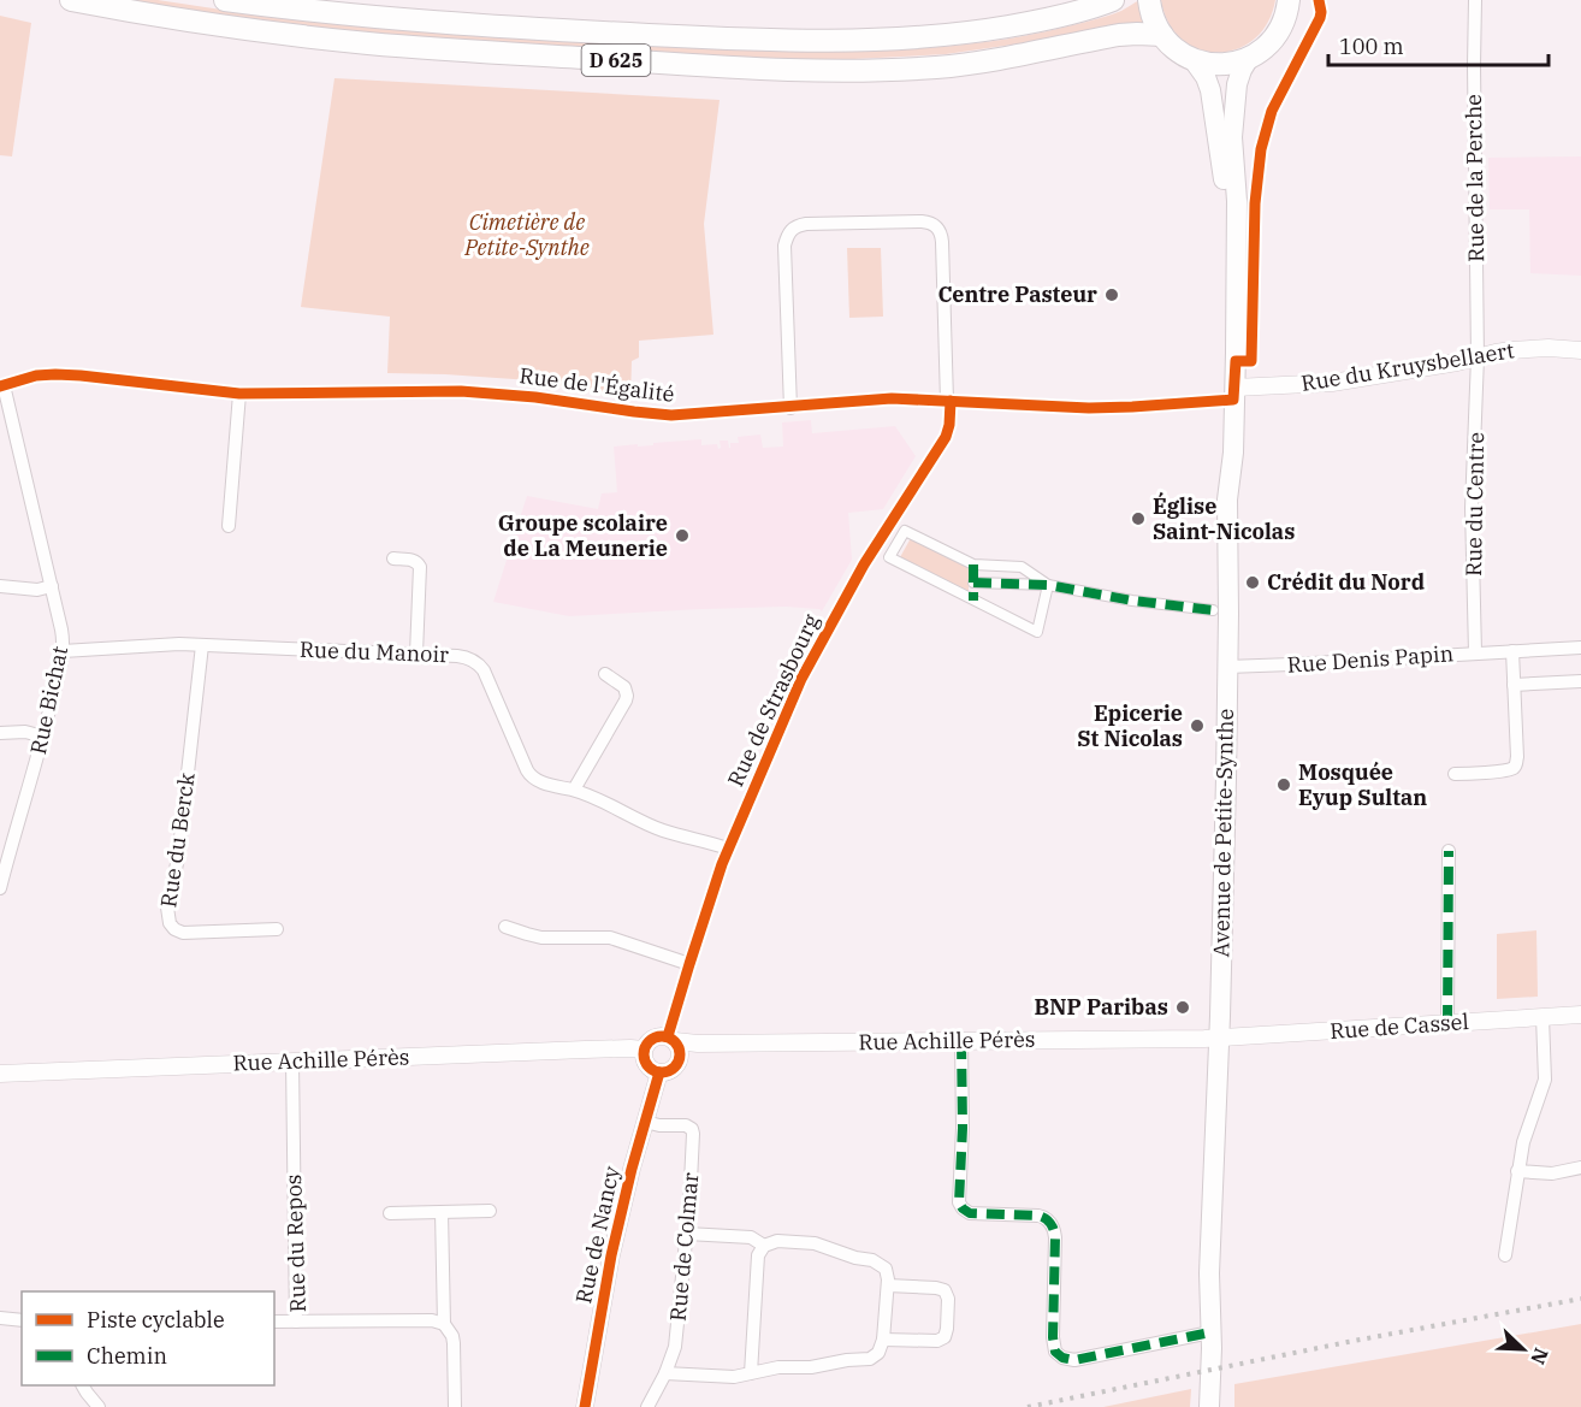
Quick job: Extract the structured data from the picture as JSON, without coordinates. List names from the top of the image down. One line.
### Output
{"streets":{"main road":["D 625","Avenue de Petite-Synthe"],"street":["Rue de la Perche","Rue du Kruysbellaert","Rue de l'Égalité","Rue du Centre","Rue du Manoir","Rue Denis Papin","Rue Bichat","Rue de Strasbourg","Rue du Berck","Rue de Cassel","Rue Achille Pérès","Rue de Nancy","Rue du Repos","Rue de Colmar"]},"crossings":[["Rue de la Perche","Rue du Kruysbellaert"],["Rue de la Perche","Rue du Centre"],["Rue du Kruysbellaert","Rue de l'Égalité"],["Rue du Kruysbellaert","Rue du Centre"],["Rue du Kruysbellaert","Avenue de Petite-Synthe"],["Rue de l'Égalité","Rue Bichat"],["Rue de l'Égalité","Rue de Strasbourg"],["Rue de l'Égalité","Avenue de Petite-Synthe"],["Rue du Centre","Rue Denis Papin"],["Rue du Manoir","Rue Bichat"],["Rue du Manoir","Rue de Strasbourg"],["Rue du Manoir","Rue du Berck"],["Rue Denis Papin","Avenue de Petite-Synthe"],["Rue de Strasbourg","Rue Achille Pérès"],["Rue de Strasbourg","Rue de Nancy"],["Avenue de Petite-Synthe","Rue de Cassel"],["Avenue de Petite-Synthe","Rue Achille Pérès"],["Rue de Cassel","Rue Achille Pérès"],["Rue Achille Pérès","Rue de Nancy"],["Rue Achille Pérès","Rue du Repos"],["Rue de Nancy","Rue de Colmar"]],"parks":["Cimetière de Petite-Synthe"],"places":["Centre Pasteur","Église Saint-Nicolas","Groupe scolaire de La Meunerie","Crédit du Nord","Epicerie St Nicolas","Mosquée Eyup Sultan","BNP Paribas"],"legend":["Piste cyclable","Chemin"],"scale_bar":"100 m","north":"bottom right"}
